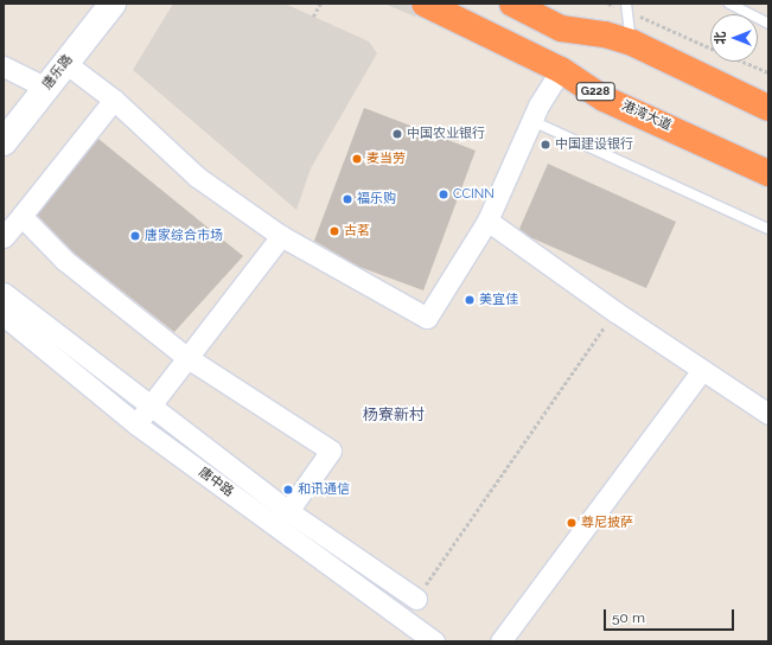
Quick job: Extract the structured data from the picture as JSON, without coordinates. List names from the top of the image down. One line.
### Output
{"streets":{"highway":["G228","港湾大道"],"street":["唐乐路","唐中路"]},"districts":["杨寮新村"],"places":["中国农业银行","中国建设银行","麦当劳","CCINN","福乐购","古茗","唐家综合市场","美宜佳","和讯通信","尊尼披萨"],"scale_bar":"50 m","north":"left"}
